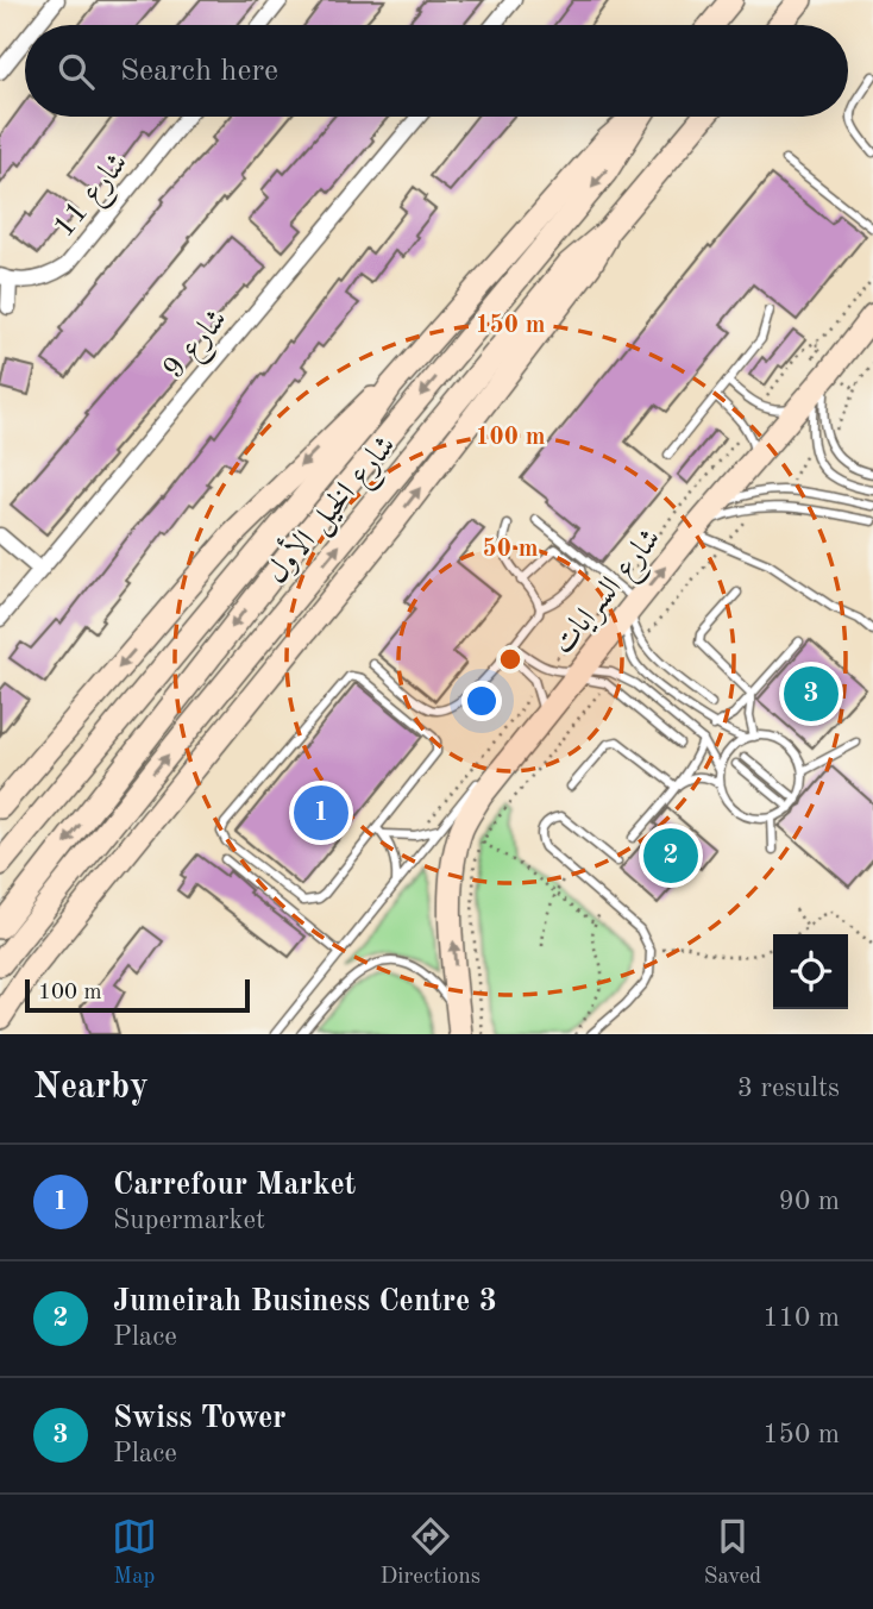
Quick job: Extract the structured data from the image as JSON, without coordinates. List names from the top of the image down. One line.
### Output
{"streets":{"main road":["شارع الخيل الأول","شارع السرايات"],"street":["شارع 11","شارع 9"]},"one_way":["شارع السرايات"],"scale_bar":"100 m","page":{"search":"Search here","pins":["3","1","2"],"scale":"100 m","heading":["Nearby","3 results"],"list":[{"mark":"1","name":"Carrefour Market","note":"Supermarket","value":"90 m"},{"mark":"2","name":"Jumeirah Business Centre 3","note":"Place","value":"110 m"},{"mark":"3","name":"Swiss Tower","note":"Place","value":"150 m"}],"nav":["Map","Directions","Saved"]},"rings":["150 m","100 m","50 m"]}
